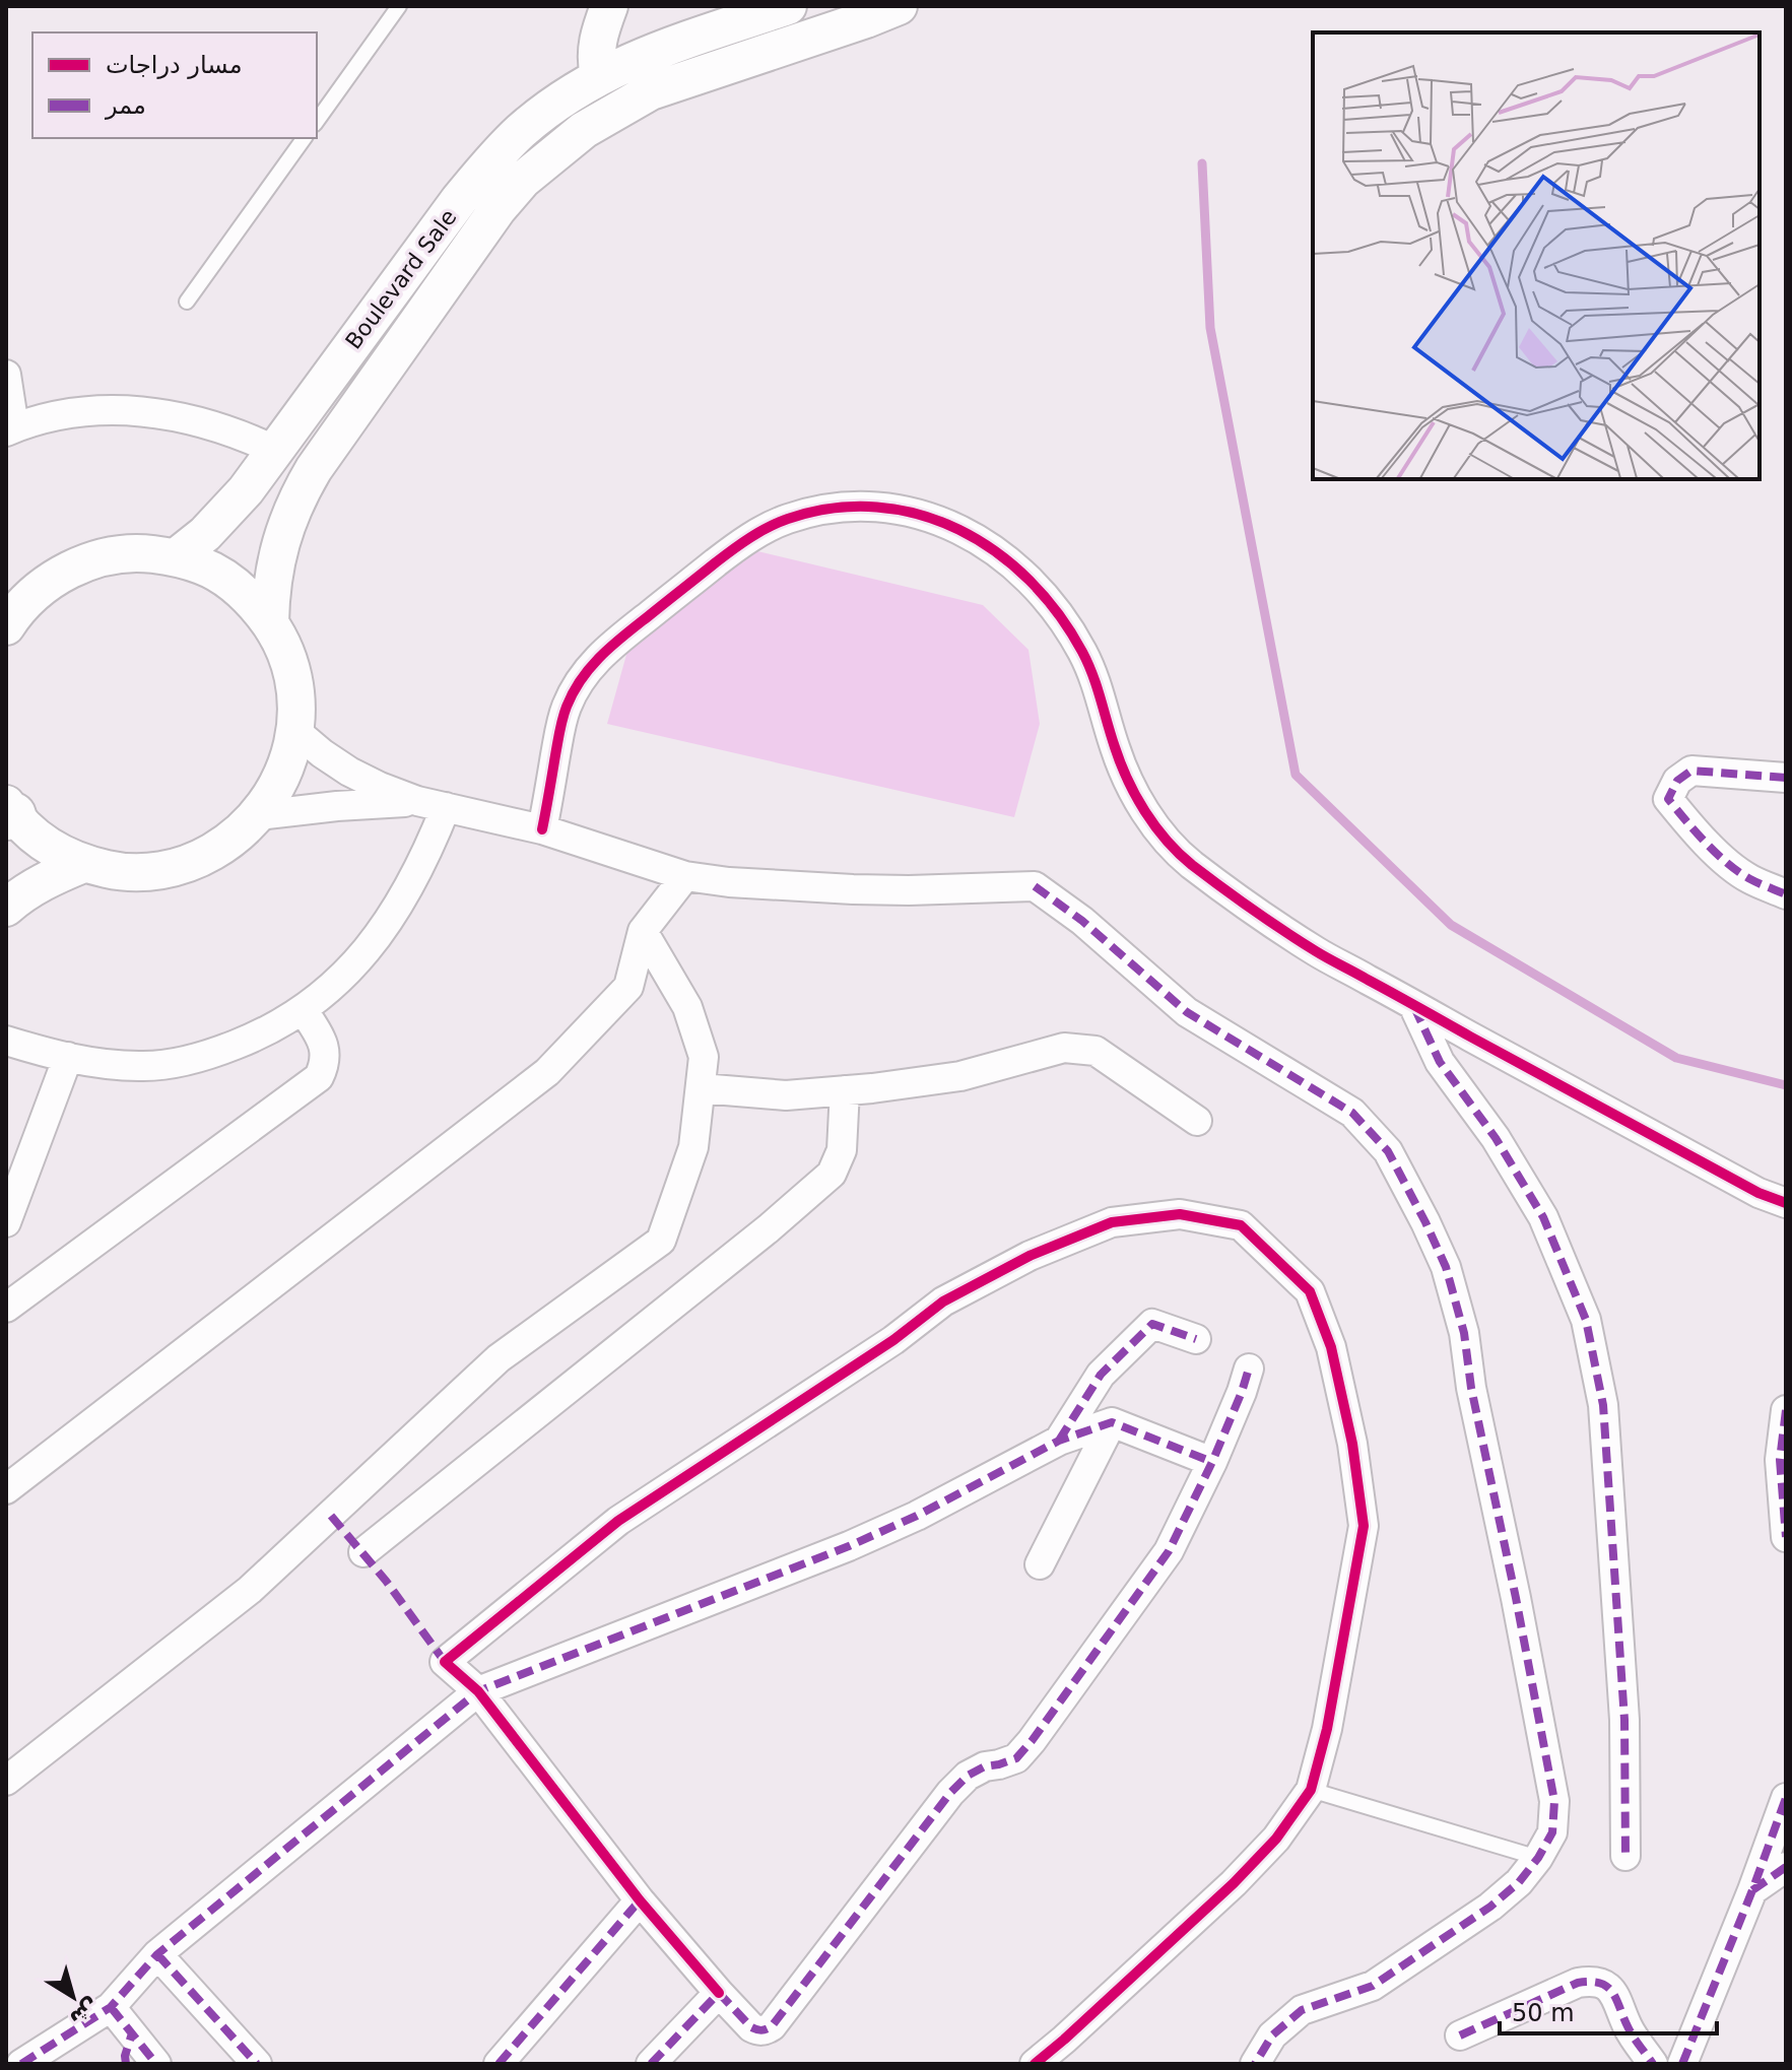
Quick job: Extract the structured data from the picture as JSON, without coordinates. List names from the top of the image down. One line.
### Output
{"streets":{"street":["Boulevard Sale"]},"legend":["مسار دراجات","ممر"],"scale_bar":"50 m","north":"bottom right"}
